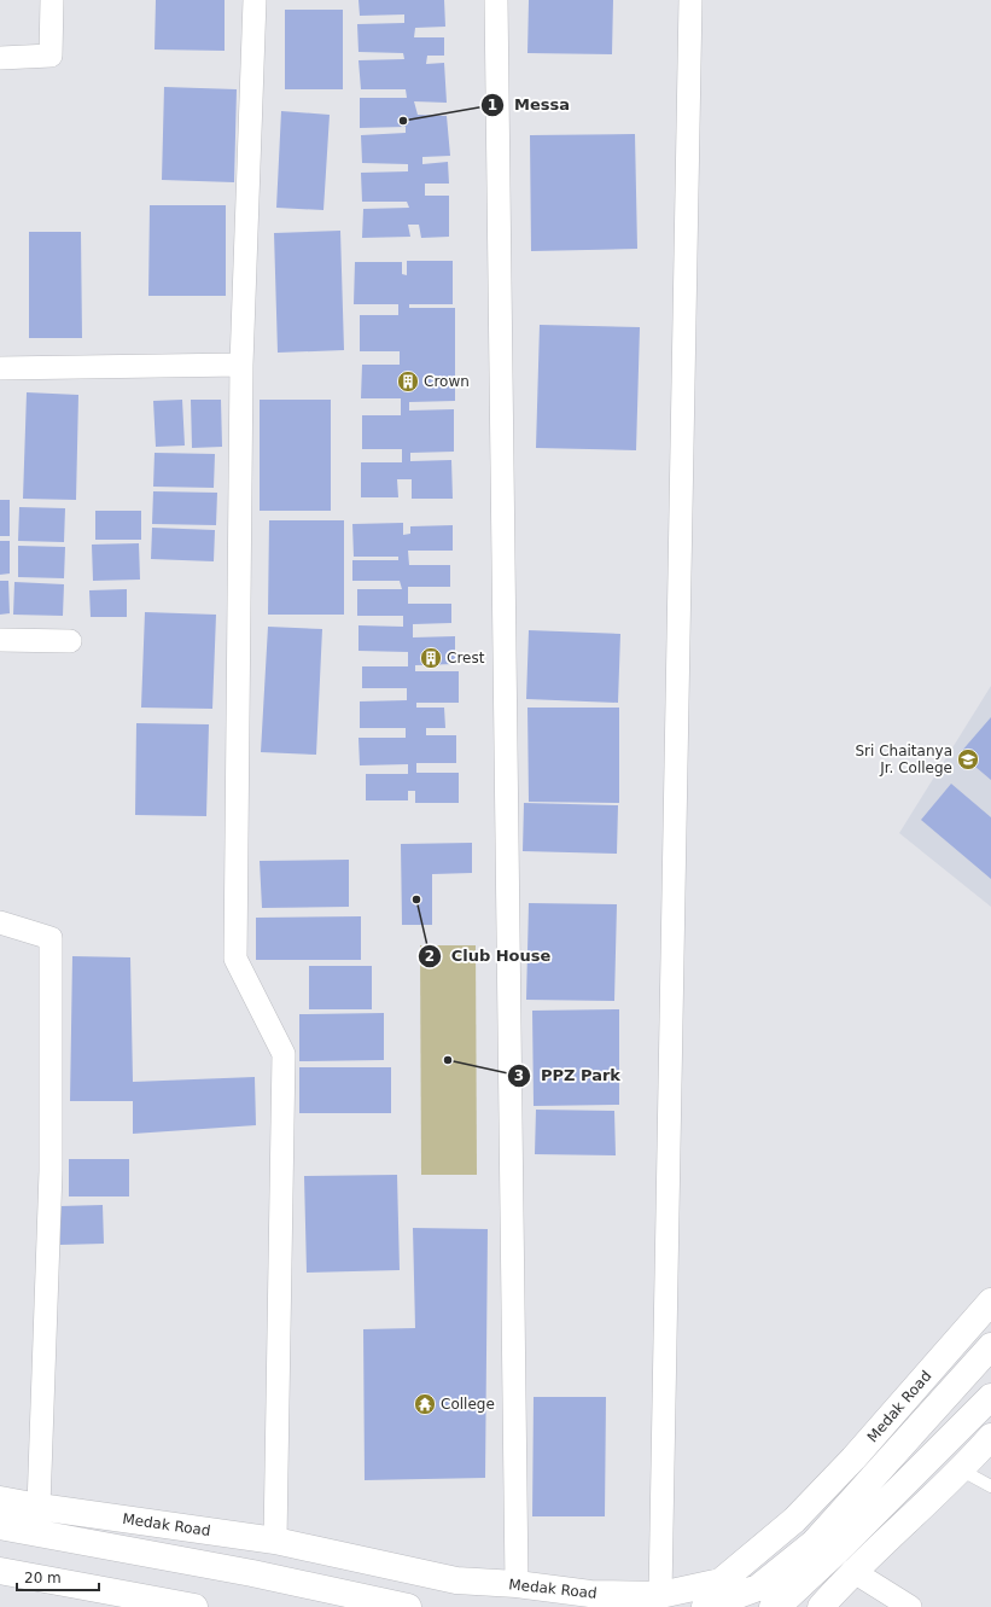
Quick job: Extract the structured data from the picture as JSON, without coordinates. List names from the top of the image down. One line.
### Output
{"streets":{"main road":["Medak Road"]},"places":{"other":["Messa","Club House","PPZ Park"],"building":["Crown","Crest"],"school or university":["Sri Chaitanya Jr. College"],"temple":["College"]},"scale_bar":"20 m"}
